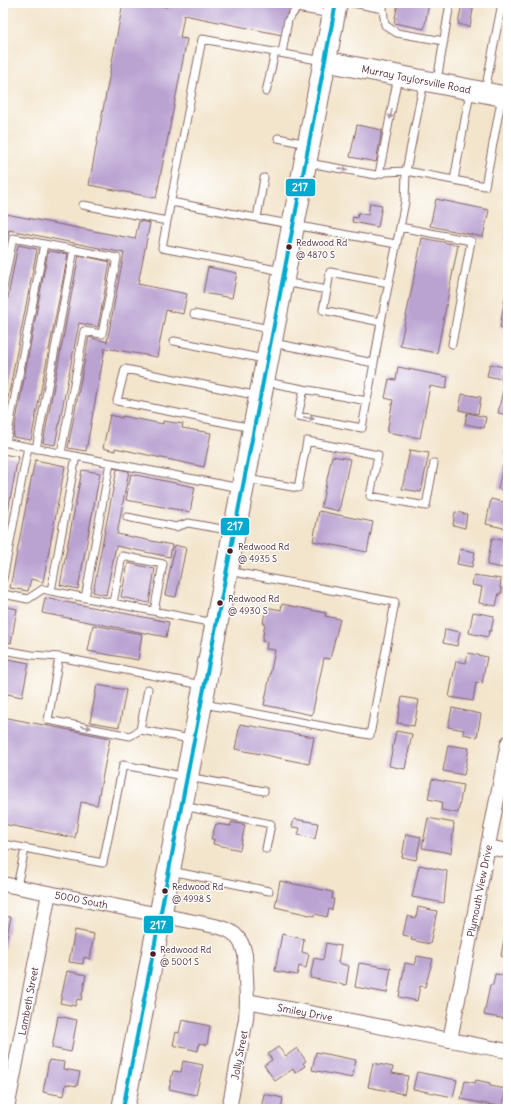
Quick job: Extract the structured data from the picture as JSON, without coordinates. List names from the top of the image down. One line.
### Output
{"streets":{"street":["Murray Taylorsville Road","Plymouth View Drive","5000 South","Lambeth Street","Smiley Drive","Jolly Street"]},"crossings":[["Plymouth View Drive","Smiley Drive"],["5000 South","Lambeth Street"],["Smiley Drive","Jolly Street"]],"places":["Redwood Rd @ 4870 S","Redwood Rd @ 4935 S","Redwood Rd @ 4930 S","Redwood Rd @ 4998 S","Redwood Rd @ 5001 S"],"lines":["transit line 217"]}
